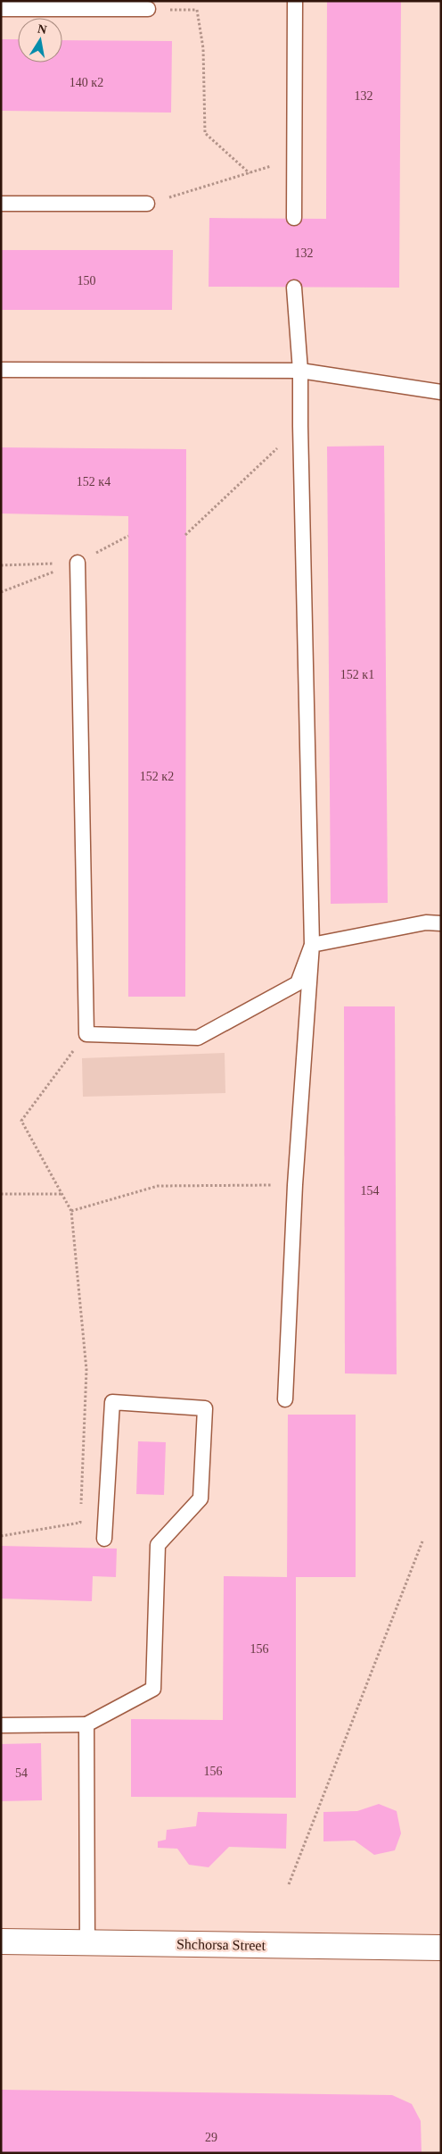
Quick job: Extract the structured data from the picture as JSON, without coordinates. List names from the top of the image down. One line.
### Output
{"streets":{"main road":["Shchorsa Street"]},"house_numbers":["140 к2","132","132","150","152 к4","152 к1","152 к2","154","156","156","54","29"],"north":"top"}
